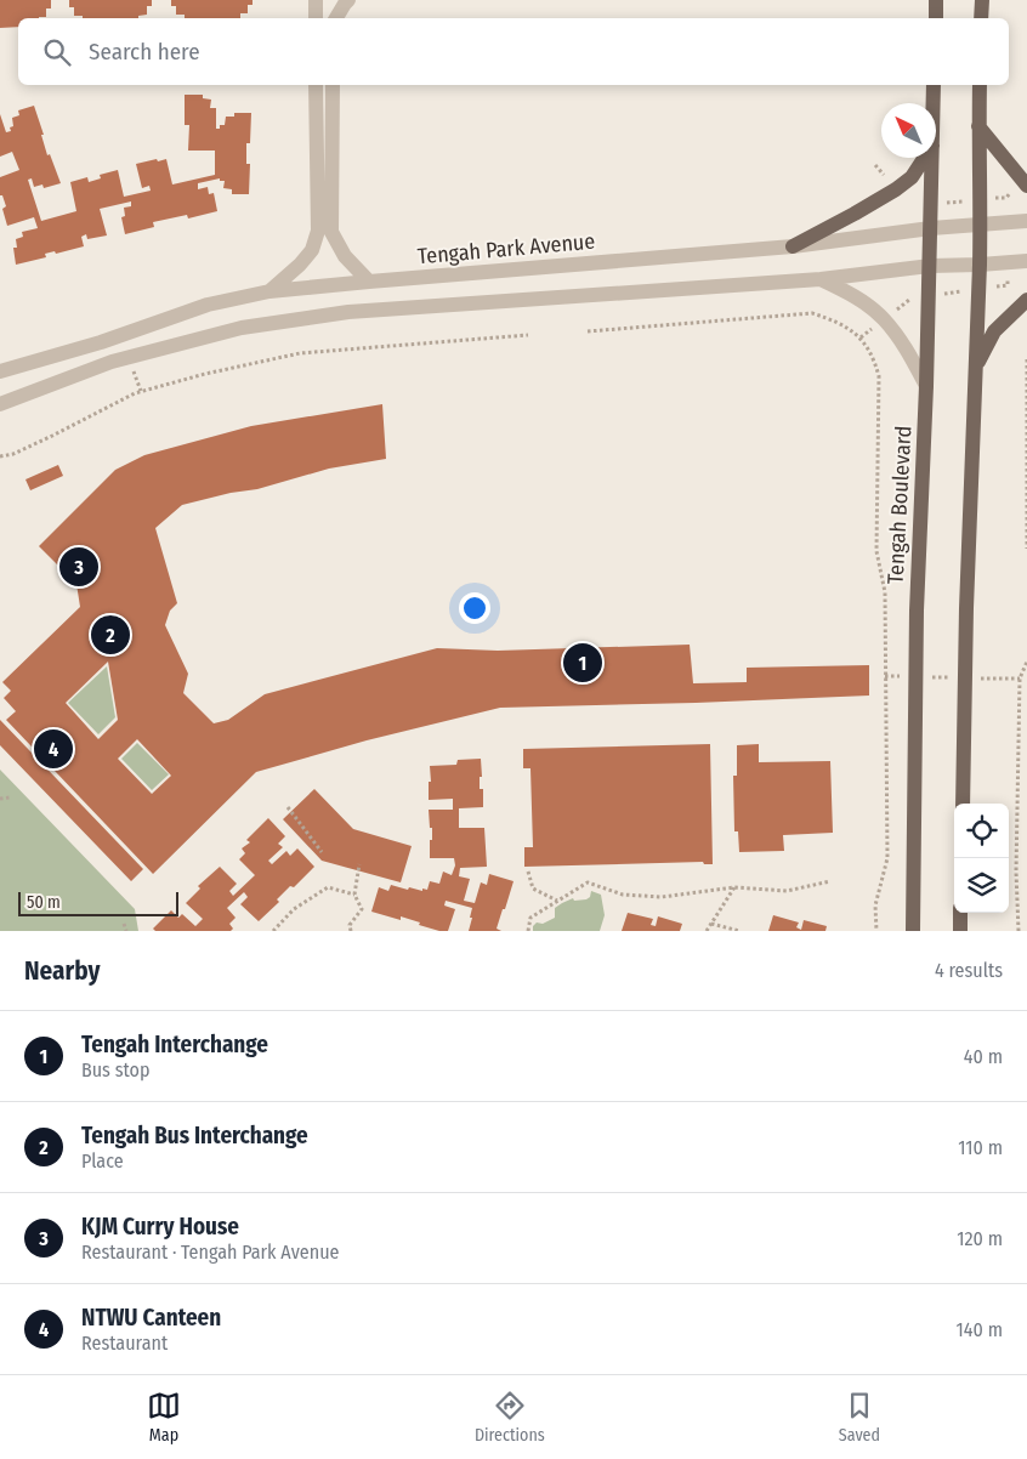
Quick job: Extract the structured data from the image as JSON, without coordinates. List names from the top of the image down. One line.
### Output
{"streets":{"main road":["Tengah Boulevard"],"street":["Tengah Park Avenue"]},"crossings":[["Tengah Park Avenue","Tengah Boulevard"]],"scale_bar":"50 m","north":"top left","page":{"search":"Search here","pins":["3","2","1","4"],"scale":"50 m","heading":["Nearby","4 results"],"list":[{"mark":"1","name":"Tengah Interchange","note":"Bus stop","value":"40 m"},{"mark":"2","name":"Tengah Bus Interchange","note":"Place","value":"110 m"},{"mark":"3","name":"KJM Curry House","note":"Restaurant · Tengah Park Avenue","value":"120 m"},{"mark":"4","name":"NTWU Canteen","note":"Restaurant","value":"140 m"}],"nav":["Map","Directions","Saved"]}}
